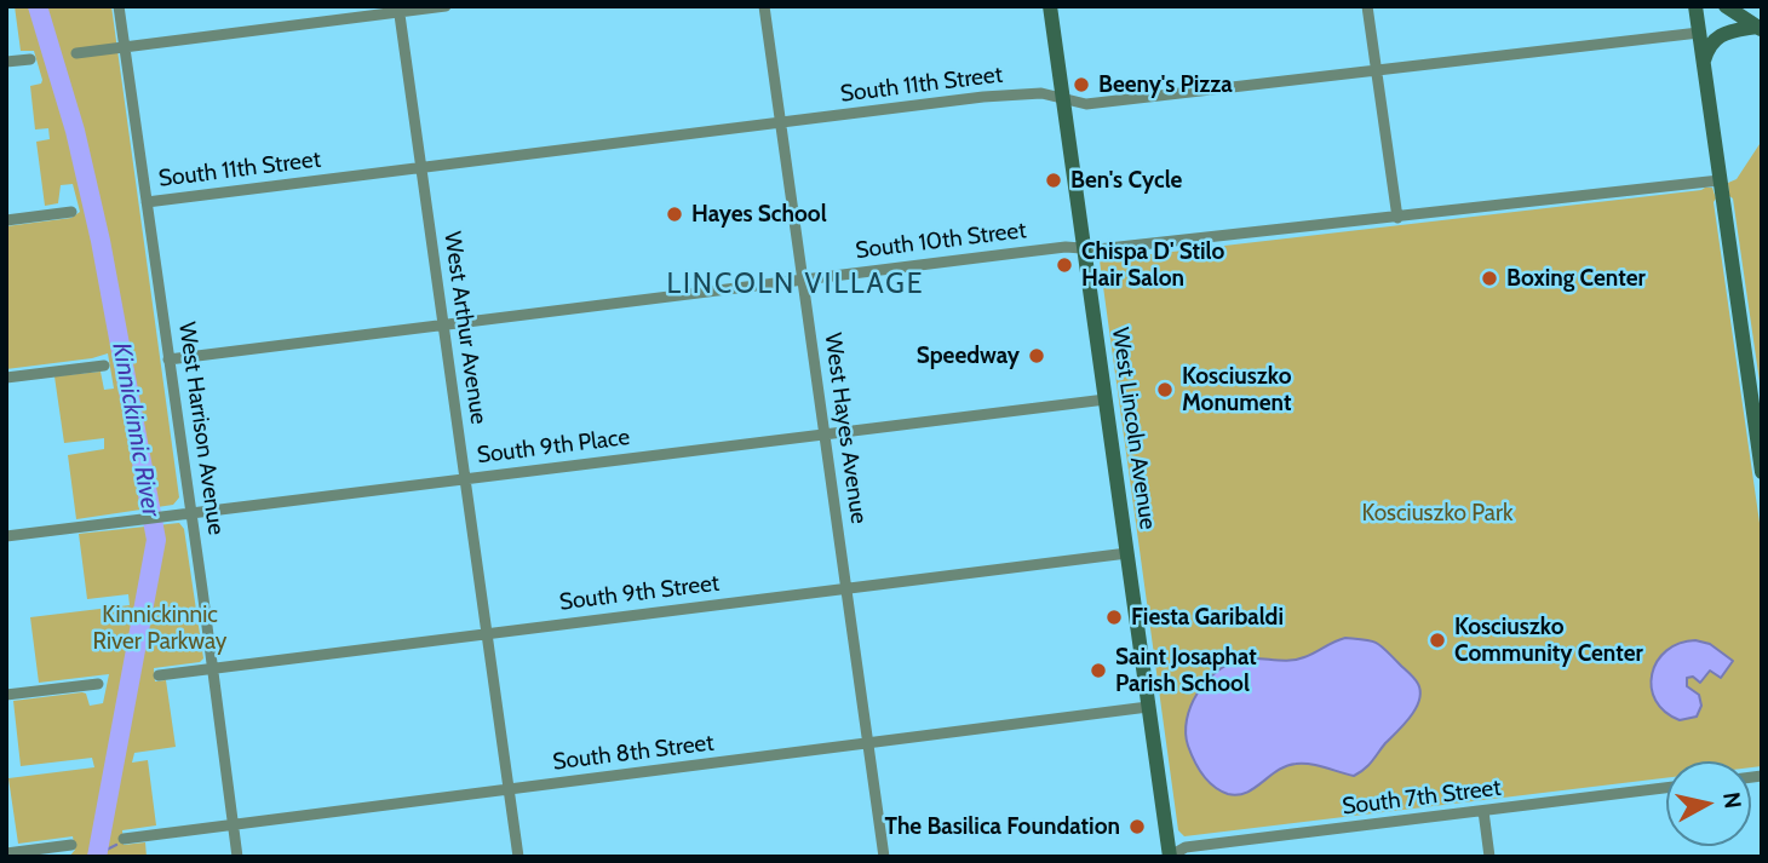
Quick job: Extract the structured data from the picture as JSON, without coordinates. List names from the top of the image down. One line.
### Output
{"streets":{"main road":["West Lincoln Avenue"],"street":["South 11th Street","South 10th Street","West Arthur Avenue","West Harrison Avenue","West Hayes Avenue","South 9th Place","South 9th Street","South 8th Street","South 7th Street"]},"crossings":[["South 11th Street","West Arthur Avenue"],["South 11th Street","West Harrison Avenue"],["South 11th Street","West Hayes Avenue"],["South 11th Street","West Lincoln Avenue"],["South 10th Street","West Arthur Avenue"],["South 10th Street","West Harrison Avenue"],["South 10th Street","West Hayes Avenue"],["South 10th Street","West Lincoln Avenue"],["West Arthur Avenue","South 9th Place"],["West Arthur Avenue","South 9th Street"],["West Arthur Avenue","South 8th Street"],["West Harrison Avenue","South 9th Place"],["West Harrison Avenue","South 9th Street"],["West Harrison Avenue","South 8th Street"],["West Hayes Avenue","South 9th Place"],["West Hayes Avenue","South 9th Street"],["West Hayes Avenue","South 8th Street"],["West Lincoln Avenue","South 9th Place"],["West Lincoln Avenue","South 9th Street"],["West Lincoln Avenue","South 8th Street"],["West Lincoln Avenue","South 7th Street"]],"districts":["LINCOLN VILLAGE"],"water":["Kinnickinnic River"],"parks":["Kosciuszko Park","Kinnickinnic River Parkway"],"places":["Beeny's Pizza","Ben's Cycle","Hayes School","Chispa D' Stilo Hair Salon","Boxing Center","Speedway","Kosciuszko Monument","Fiesta Garibaldi","Kosciuszko Community Center","Saint Josaphat Parish School","The Basilica Foundation"],"north":"right"}
